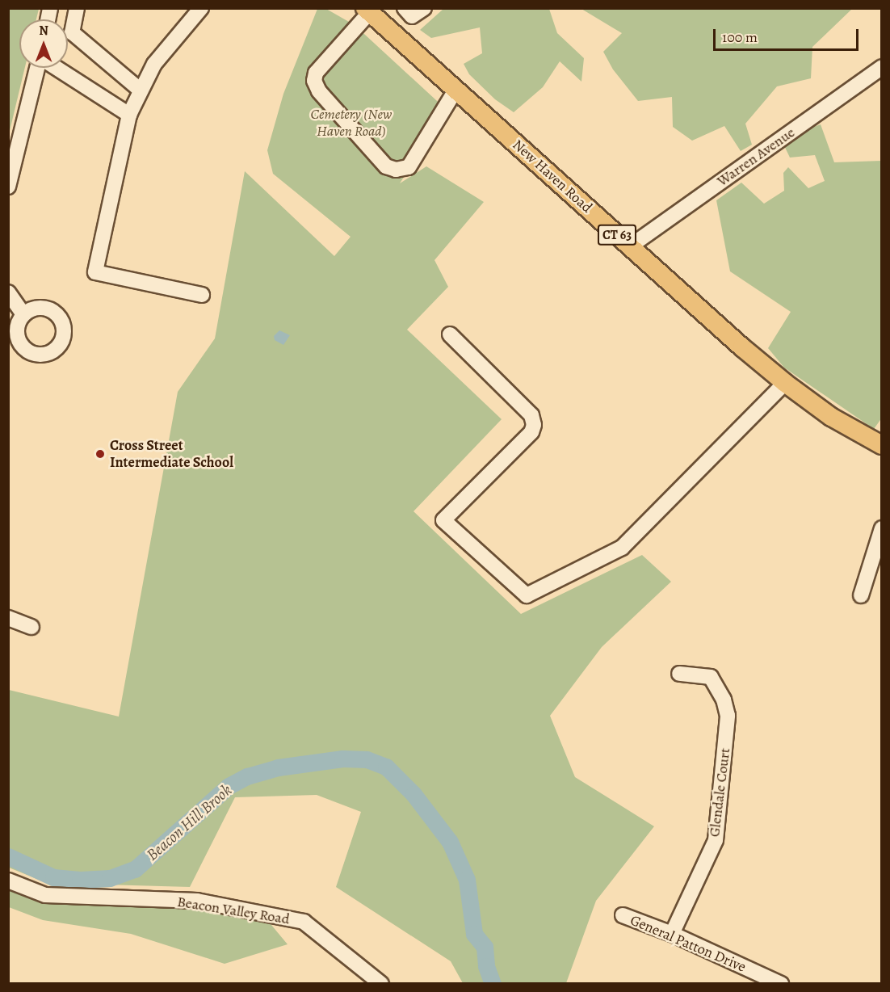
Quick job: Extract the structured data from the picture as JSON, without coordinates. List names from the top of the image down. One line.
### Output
{"streets":{"main road":["New Haven Road","CT 63"],"street":["Warren Avenue","Glendale Court","Beacon Valley Road","General Patton Drive"]},"crossings":[["Warren Avenue","New Haven Road"],["Glendale Court","General Patton Drive"]],"water":["Beacon Hill Brook"],"parks":["Cemetery (New Haven Road)"],"places":["Cross Street Intermediate School"],"scale_bar":"100 m","north":"top"}
